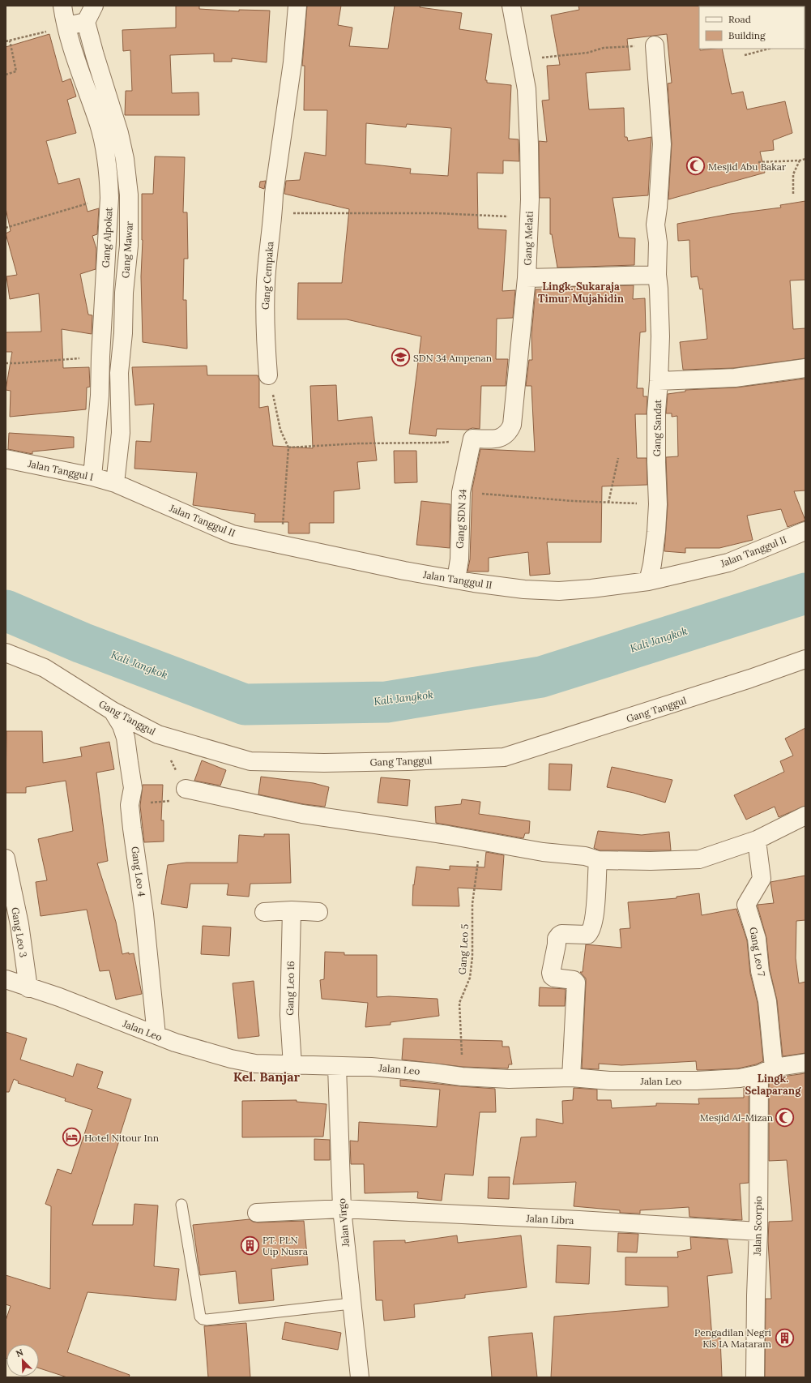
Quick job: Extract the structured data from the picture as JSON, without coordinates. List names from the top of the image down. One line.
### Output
{"streets":{"street":["Gang Alpokat","Gang Melati","Gang Cempaka","Gang Sandat","Jalan Tanggul I","Gang SDN 34","Jalan Tanggul II","Gang Tanggul","Gang Leo 4","Gang Leo 3","Gang Leo 7","Gang Leo 16","Jalan Leo","Jalan Libra","Jalan Virgo","Jalan Scorpio"],"path":["Gang Leo 5"]},"crossings":[["Gang Alpokat","Jalan Tanggul I"],["Gang Alpokat","Jalan Tanggul II"],["Gang Melati","Gang SDN 34"],["Gang Sandat","Jalan Tanggul II"],["Jalan Tanggul I","Jalan Tanggul II"],["Gang SDN 34","Jalan Tanggul II"],["Gang Tanggul","Gang Leo 4"],["Gang Leo 4","Jalan Leo"],["Gang Leo 3","Jalan Leo"],["Gang Leo 5","Jalan Leo"],["Gang Leo 7","Jalan Leo"],["Gang Leo 7","Jalan Scorpio"],["Gang Leo 16","Jalan Leo"],["Jalan Leo","Jalan Virgo"],["Jalan Leo","Jalan Scorpio"],["Jalan Libra","Jalan Virgo"],["Jalan Libra","Jalan Scorpio"]],"districts":["Lingk. Sukaraja Timur Mujahidin","Kel. Banjar","Lingk. Selaparang"],"water":["Kali Jangkok"],"places":{"mosque":["Mesjid Abu Bakar","Mesjid Al-Mizan"],"school or university":["SDN 34 Ampenan"],"hotel":["Hotel Nitour Inn"],"building":["PT. PLN Uip Nusra","Pengadilan Negri Kls IA Mataram"]},"legend":["Road","Building"],"north":"top left"}
